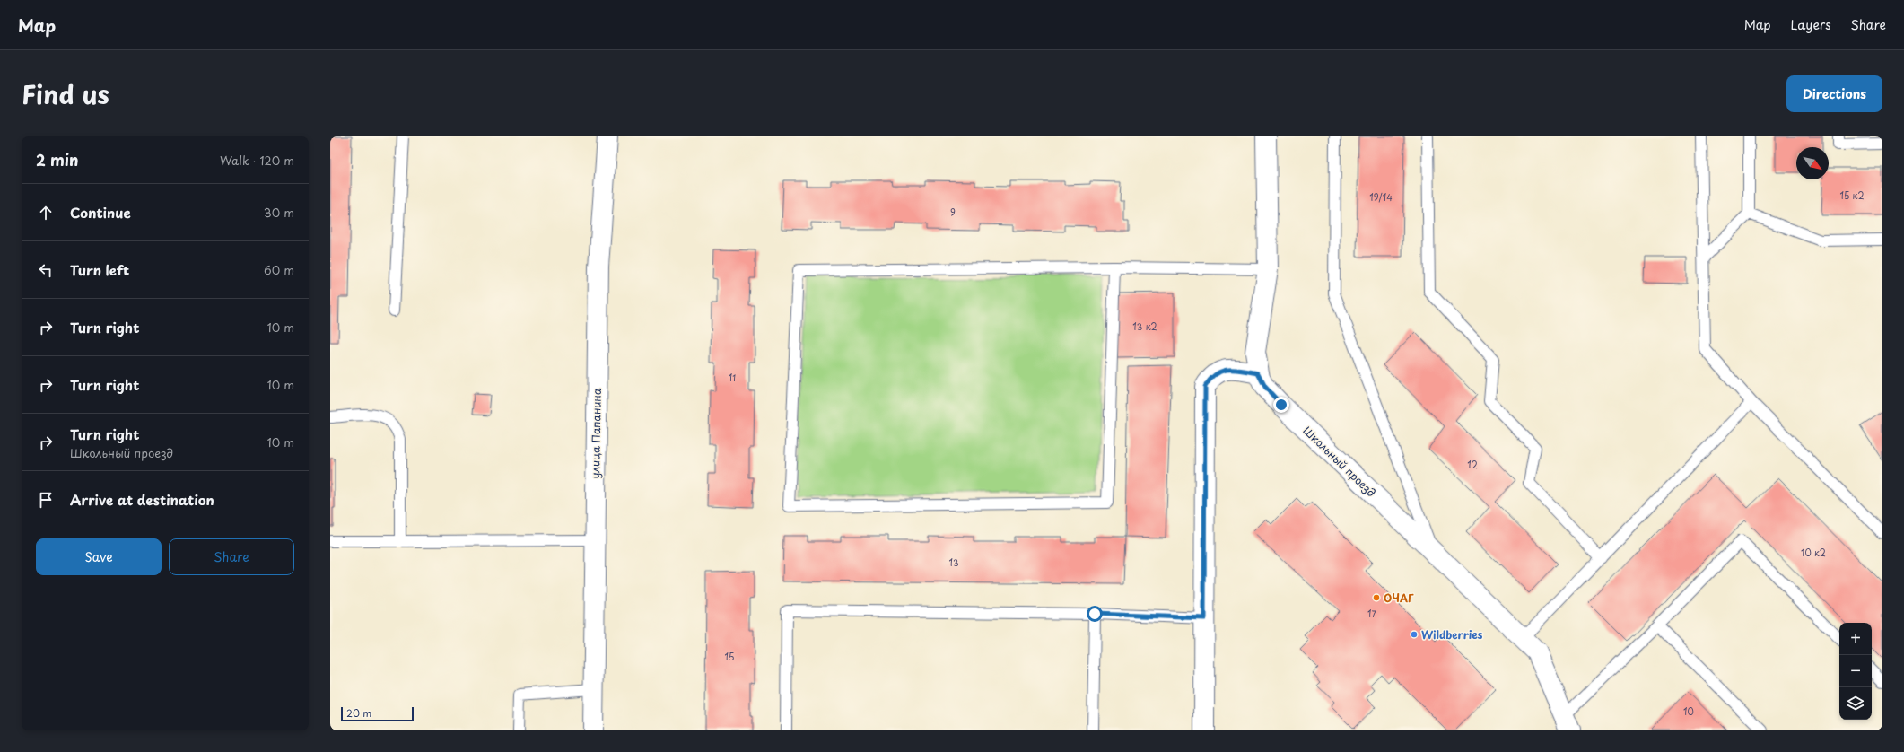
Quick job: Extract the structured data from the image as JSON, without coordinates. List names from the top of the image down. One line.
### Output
{"streets":{"street":["улица Папанина","Школьный проезд"]},"places":["ОЧАГ","Wildberries"],"house_numbers":["15 к2","19/14","9","13 к2","11","12","10 к2","13","17","15","10"],"scale_bar":"20 m","north":"bottom right","page":{"header":"Map","nav":["Map","Layers","Share"],"title":"Find us","buttons":["Directions",["Save","Share"]],"heading":["2 min","Walk · 120 m"],"list":[["Continue","30 m"],["Turn left","60 m"],["Turn right","10 m"],["Turn right","10 m"],["Turn right","Школьный проезд","10 m"],"Arrive at destination"],"map_buttons":["+","−"],"scale":"20 m"}}
